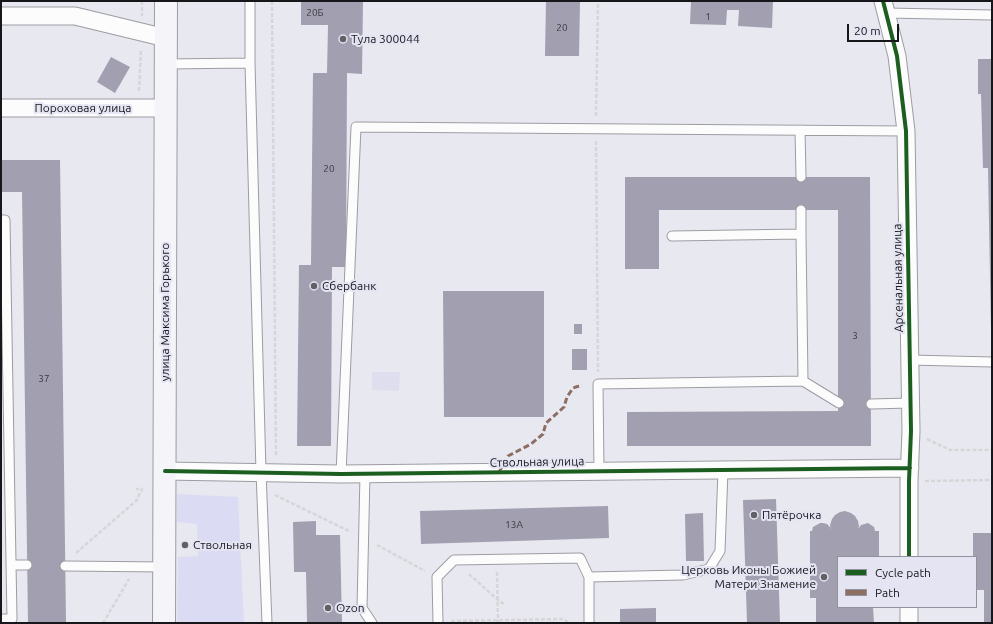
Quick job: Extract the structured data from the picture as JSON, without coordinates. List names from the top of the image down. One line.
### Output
{"streets":{"main road":["улица Максима Горького"],"street":["Пороховая улица","Арсенальная улица","Ствольная улица"]},"crossings":[["Пороховая улица","улица Максима Горького"],["Арсенальная улица","Ствольная улица"],["улица Максима Горького","Ствольная улица"]],"places":["Тула 300044","Сбербанк","Пятёрочка","Ствольная","Церковь Иконы Божией Матери Знамение","Ozon"],"house_numbers":["20Б","1","20","20","3","37","13А"],"legend":["Cycle path","Path"],"scale_bar":"20 m"}
